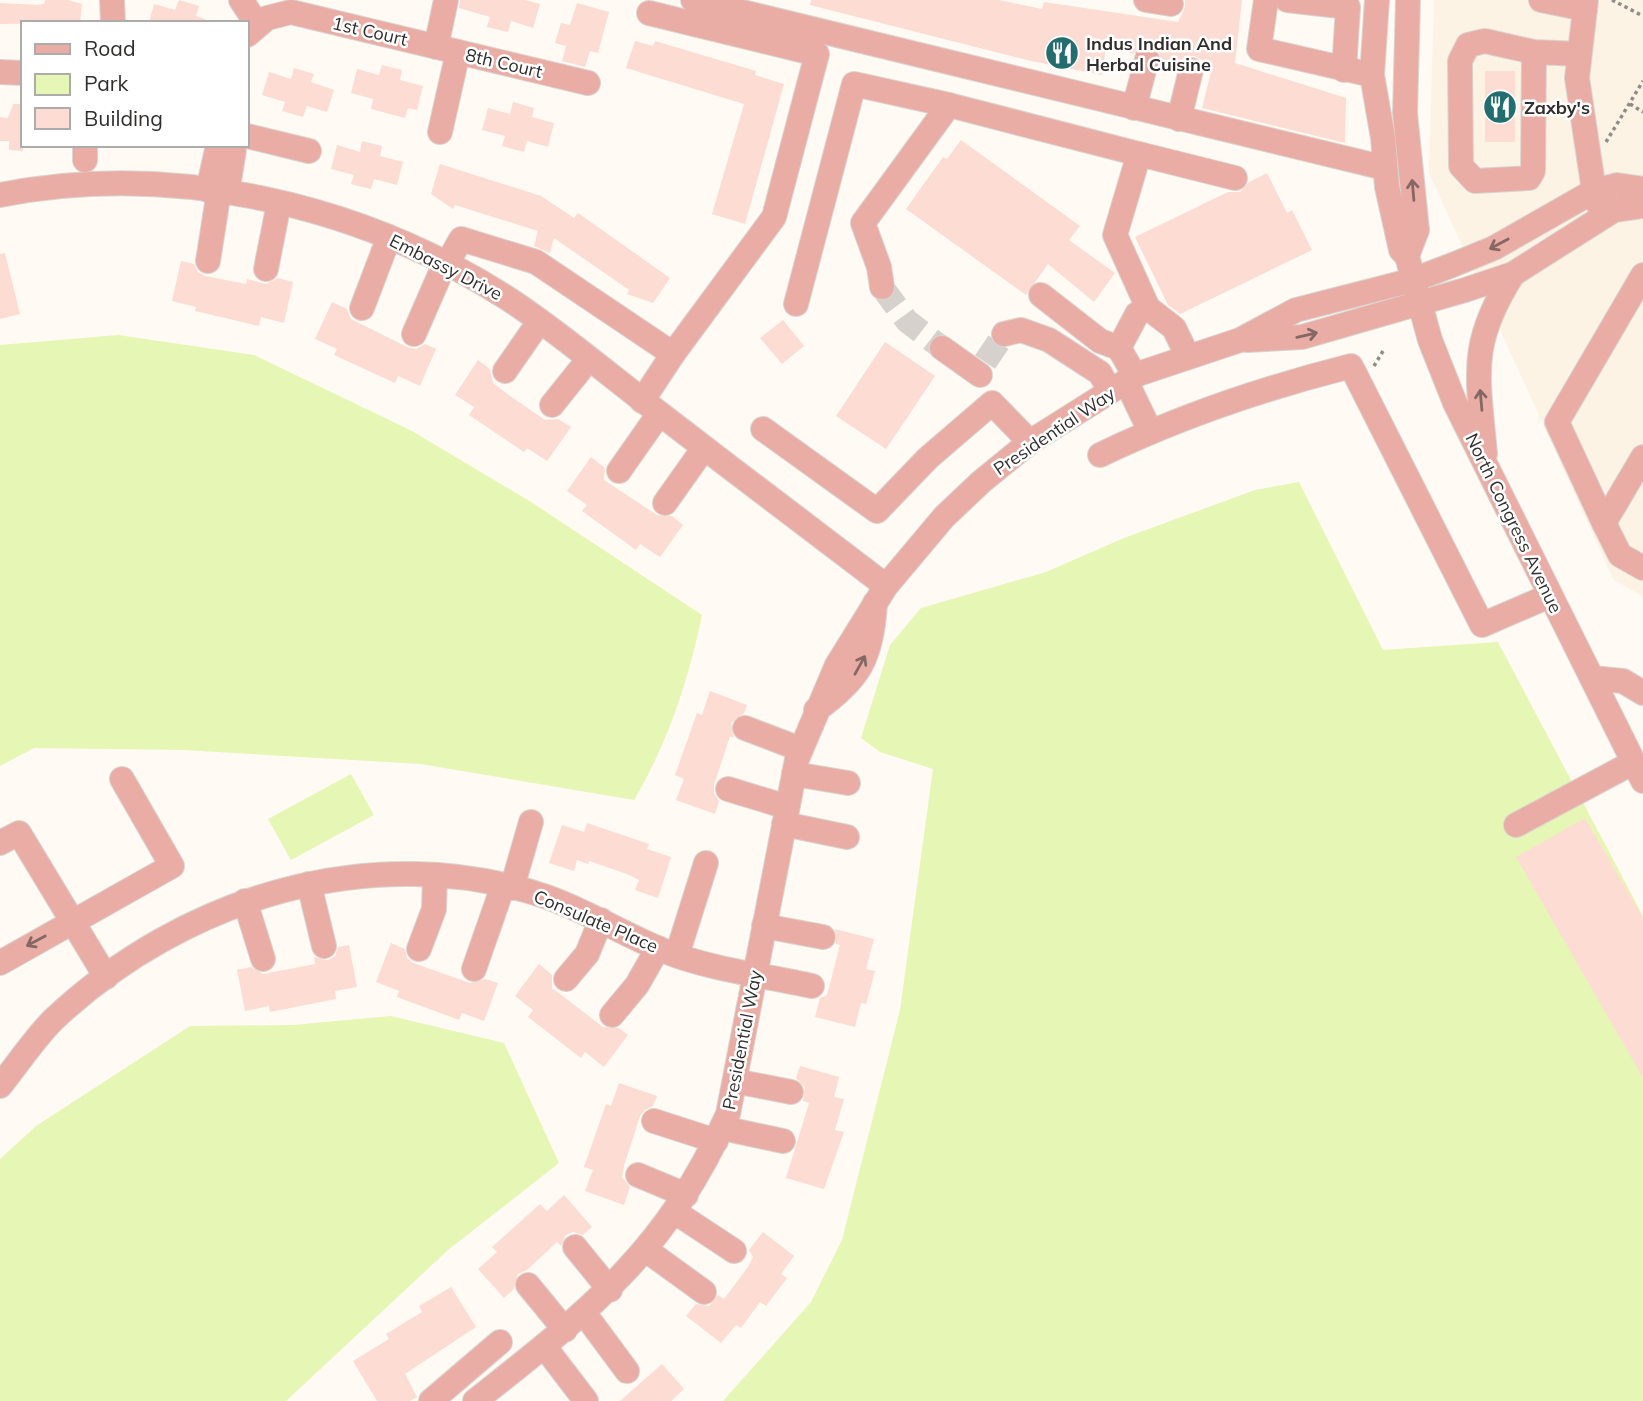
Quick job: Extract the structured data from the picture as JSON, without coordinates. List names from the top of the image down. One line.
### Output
{"streets":{"street":["1st Court","8th Court","Embassy Drive","Presidential Way","North Congress Avenue","Consulate Place"]},"crossings":[["1st Court","8th Court"],["Embassy Drive","Presidential Way"],["Presidential Way","North Congress Avenue"],["Presidential Way","Consulate Place"]],"places":{"restaurant":["Indus Indian And Herbal Cuisine","Zaxby's"]},"legend":["Road","Park","Building"]}
